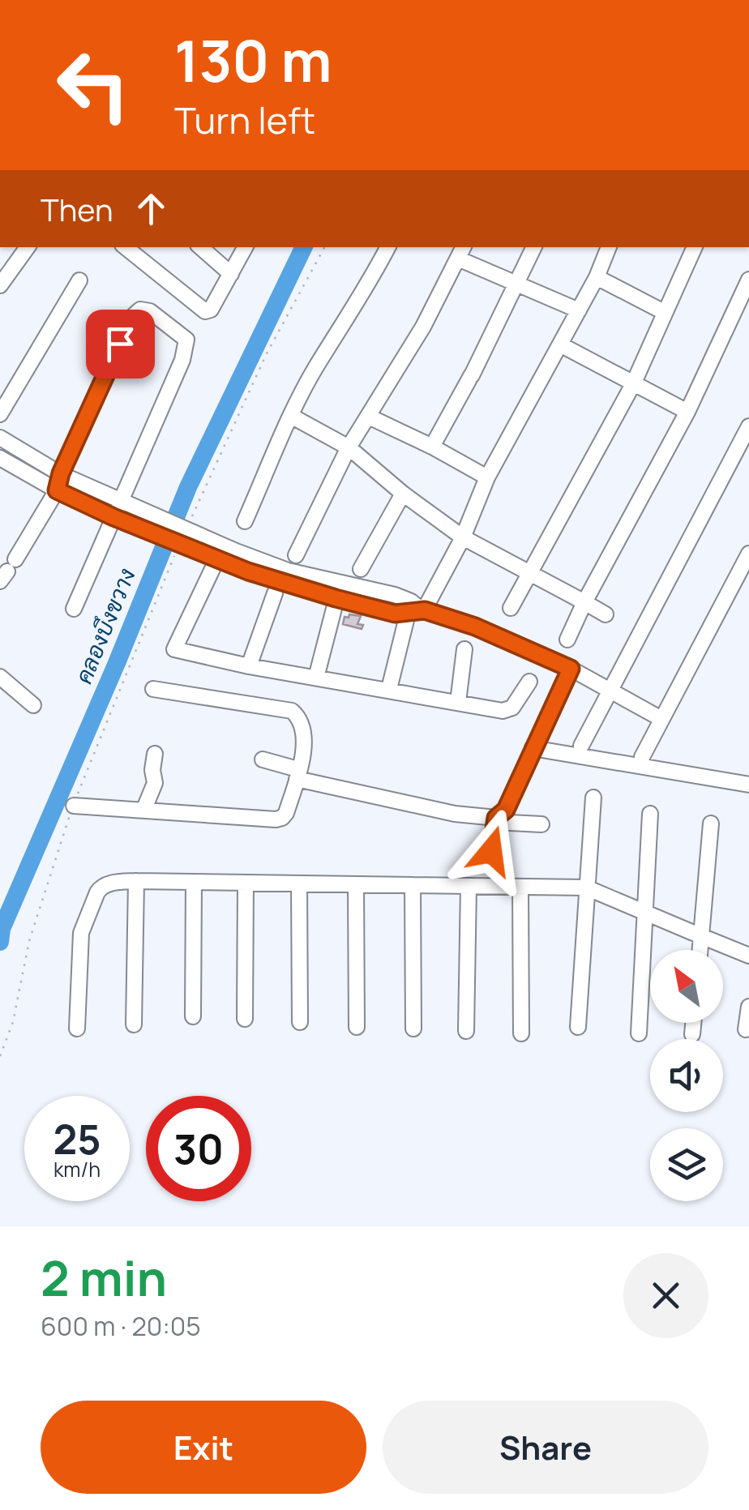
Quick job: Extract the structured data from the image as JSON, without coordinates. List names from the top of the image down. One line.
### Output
{"water":["คลองบึงขวาง"],"north":"top left","page":{"turn":["130 m","Turn left"],"then":"Then","speed":"25 km/h","limit":"30","heading":["2 min","600 m · 20:05"],"buttons":["Exit","Share"]}}
